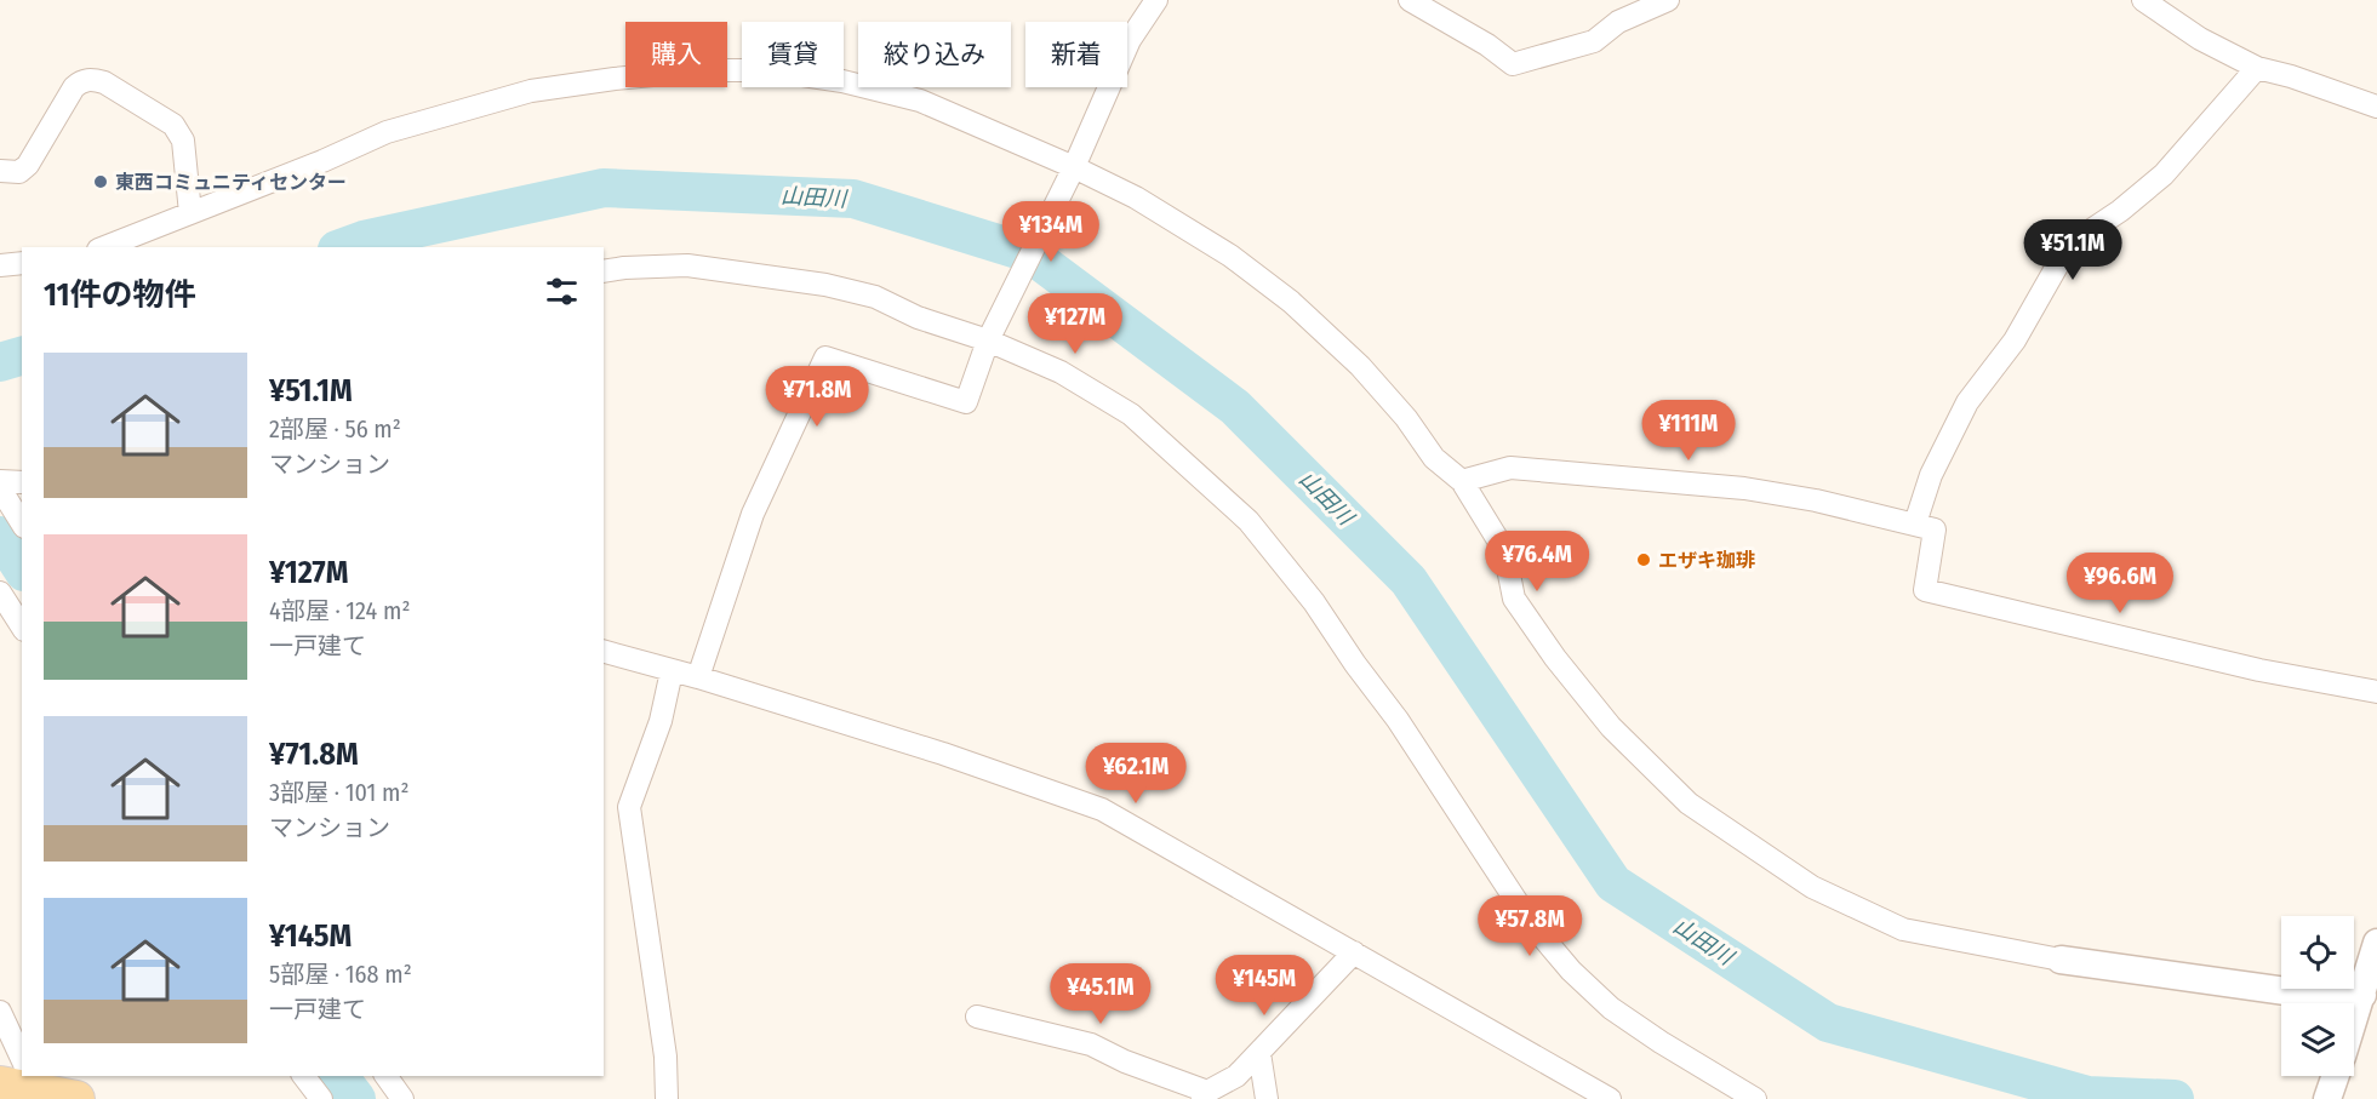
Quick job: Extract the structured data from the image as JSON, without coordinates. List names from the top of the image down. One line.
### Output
{"water":["山田川"],"places":["東西コミュニティセンター","エザキ珈琲"],"page":{"chip":["購入","賃貸","絞り込み","新着"],"price":["¥134M","¥51.1M","¥127M","¥71.8M","¥111M","¥76.4M","¥96.6M","¥62.1M","¥57.8M","¥145M","¥45.1M"],"heading":"11件の物件","list":[{"name":"¥51.1M","note":"2部屋 · 56 m² · マンション"},{"name":"¥127M","note":"4部屋 · 124 m² · 一戸建て"},{"name":"¥71.8M","note":"3部屋 · 101 m² · マンション"},{"name":"¥145M","note":"5部屋 · 168 m² · 一戸建て"}]}}
